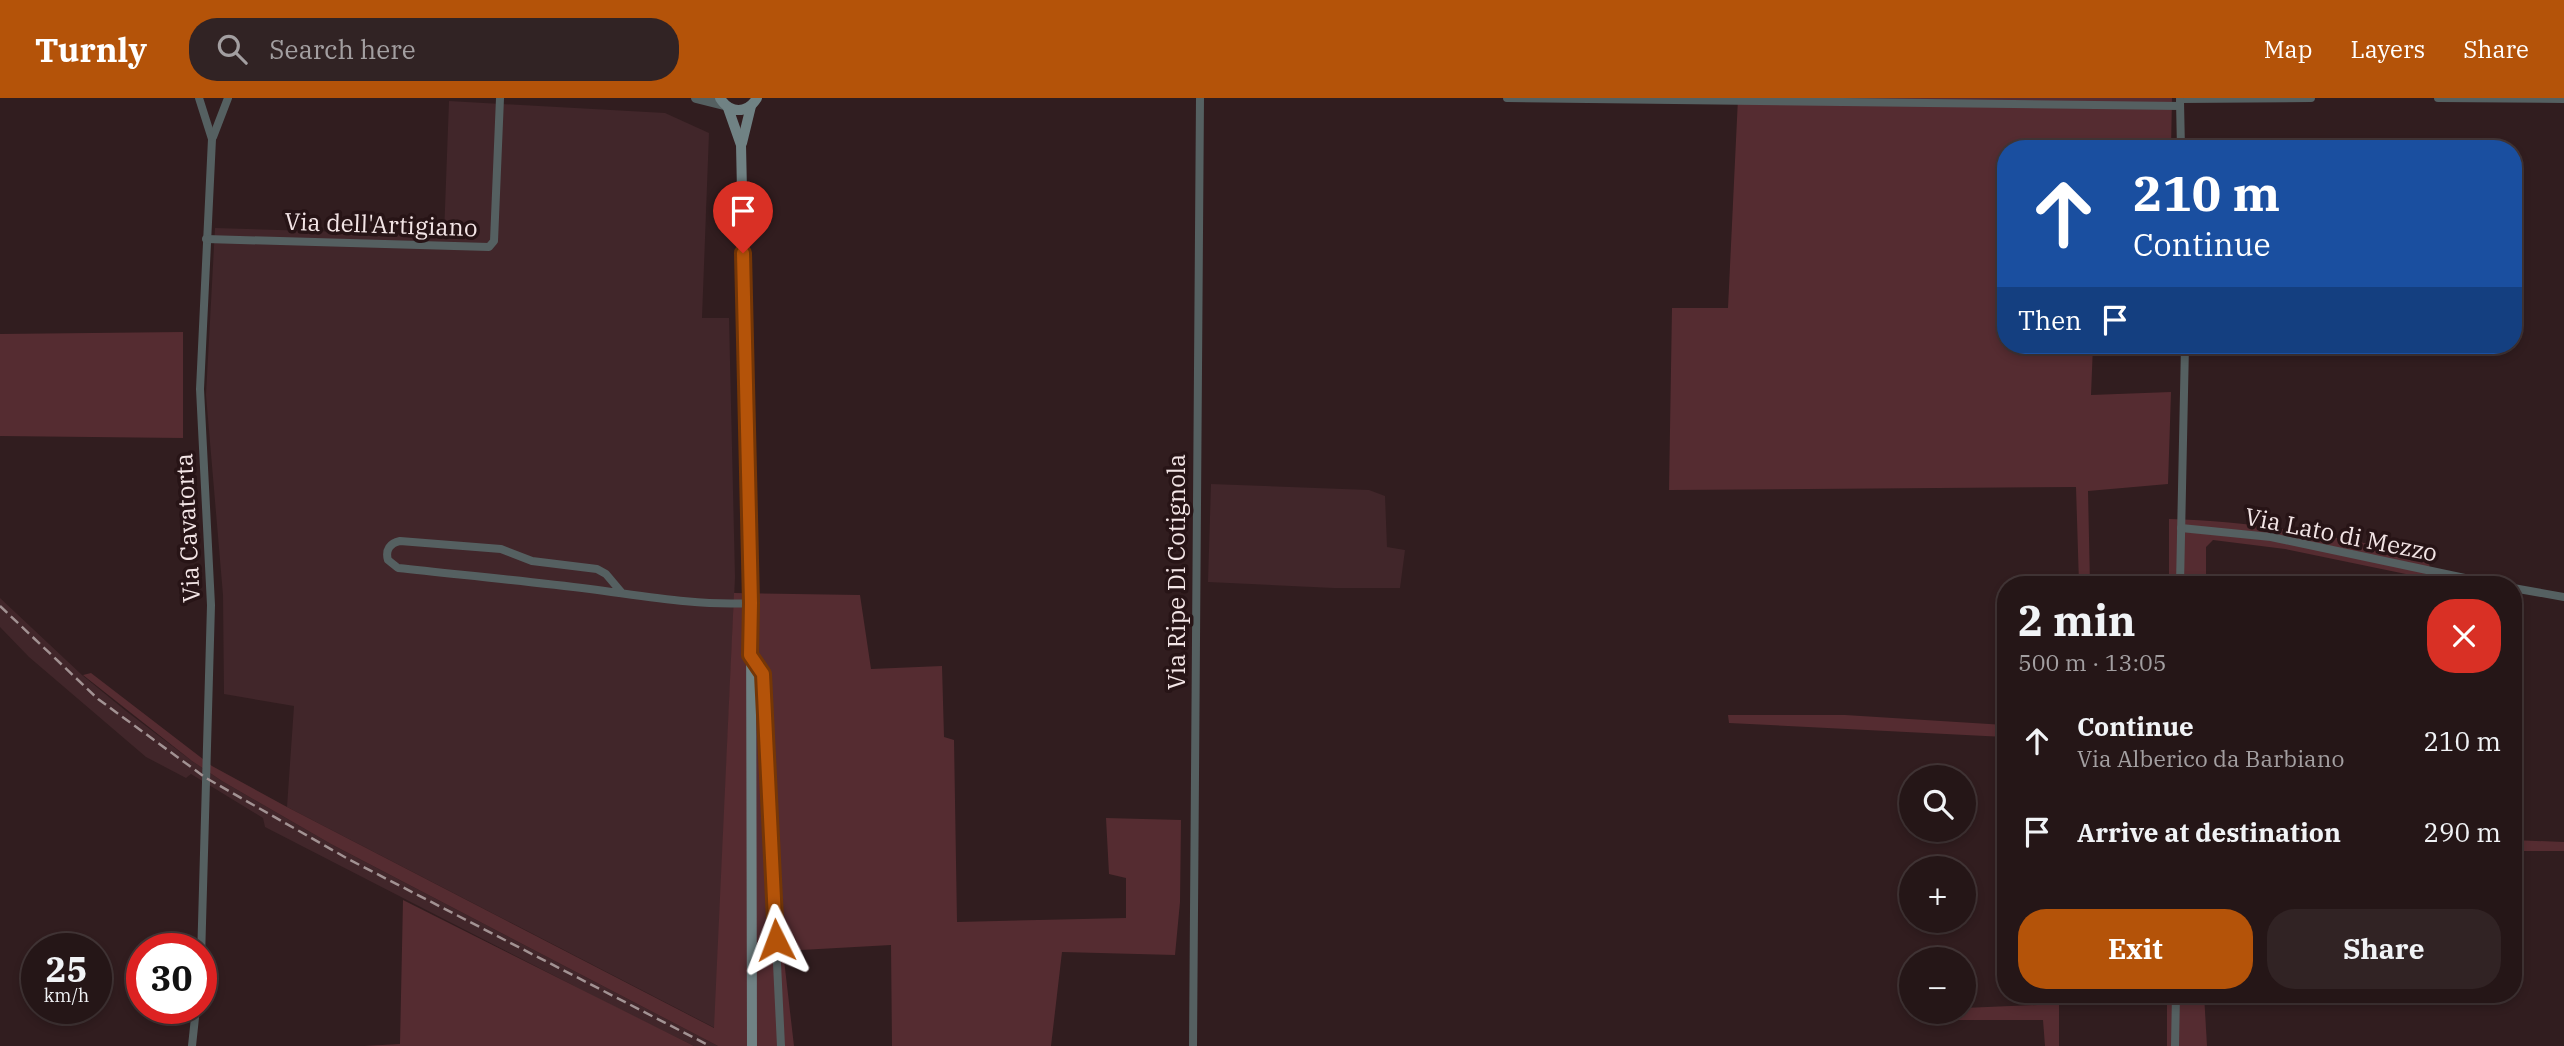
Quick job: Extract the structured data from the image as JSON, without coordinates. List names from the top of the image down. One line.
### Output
{"streets":{"street":["Via dell'Artigiano","Via Cavatorta","Via Lato di Mezzo","Via Ripe Di Cotignola"]},"crossings":[["Via dell'Artigiano","Via Cavatorta"]],"page":{"header":"Turnly","search":"Search here","nav":["Map","Layers","Share"],"turn":["210 m","Continue"],"then":"Then","heading":["2 min","500 m · 13:05"],"list":[{"name":"Continue","note":"Via Alberico da Barbiano","value":"210 m"},{"name":"Arrive at destination","value":"290 m"}],"map_buttons":["+","−"],"buttons":["Exit","Share"],"speed":"25 km/h","limit":"30"}}
